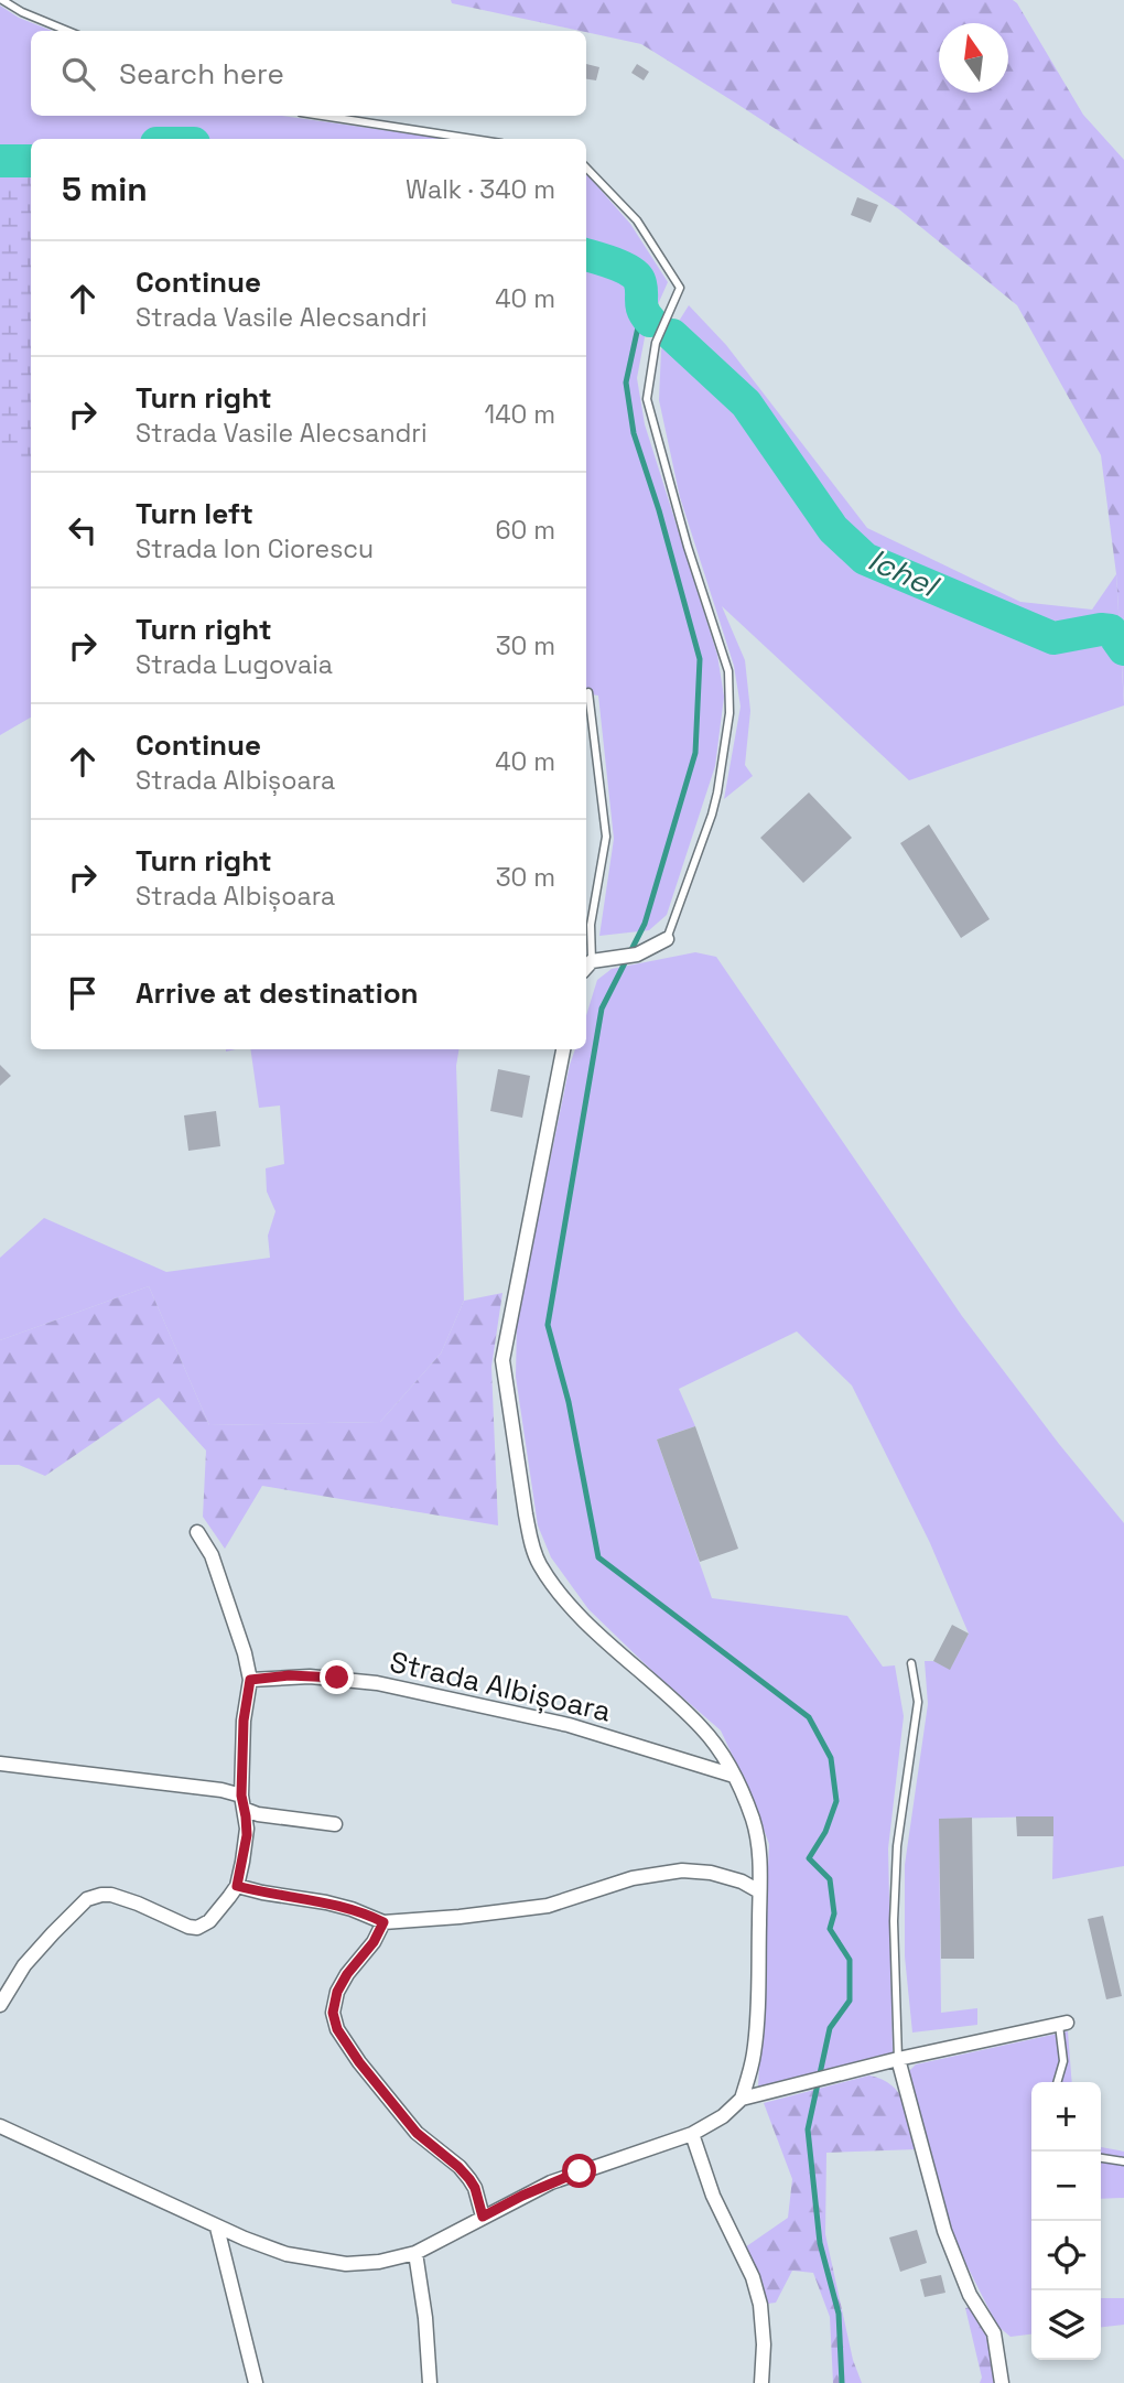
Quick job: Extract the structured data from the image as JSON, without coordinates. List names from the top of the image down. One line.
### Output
{"streets":{"street":["Strada Albișoara"]},"water":["Ichel"],"north":"top","page":{"search":"Search here","heading":["5 min","Walk · 340 m"],"list":[["Continue","Strada Vasile Alecsandri","40 m"],["Turn right","Strada Vasile Alecsandri","140 m"],["Turn left","Strada Ion Ciorescu","60 m"],["Turn right","Strada Lugovaia","30 m"],["Continue","Strada Albișoara","40 m"],["Turn right","Strada Albișoara","30 m"],"Arrive at destination"],"map_buttons":["+","−"]}}
